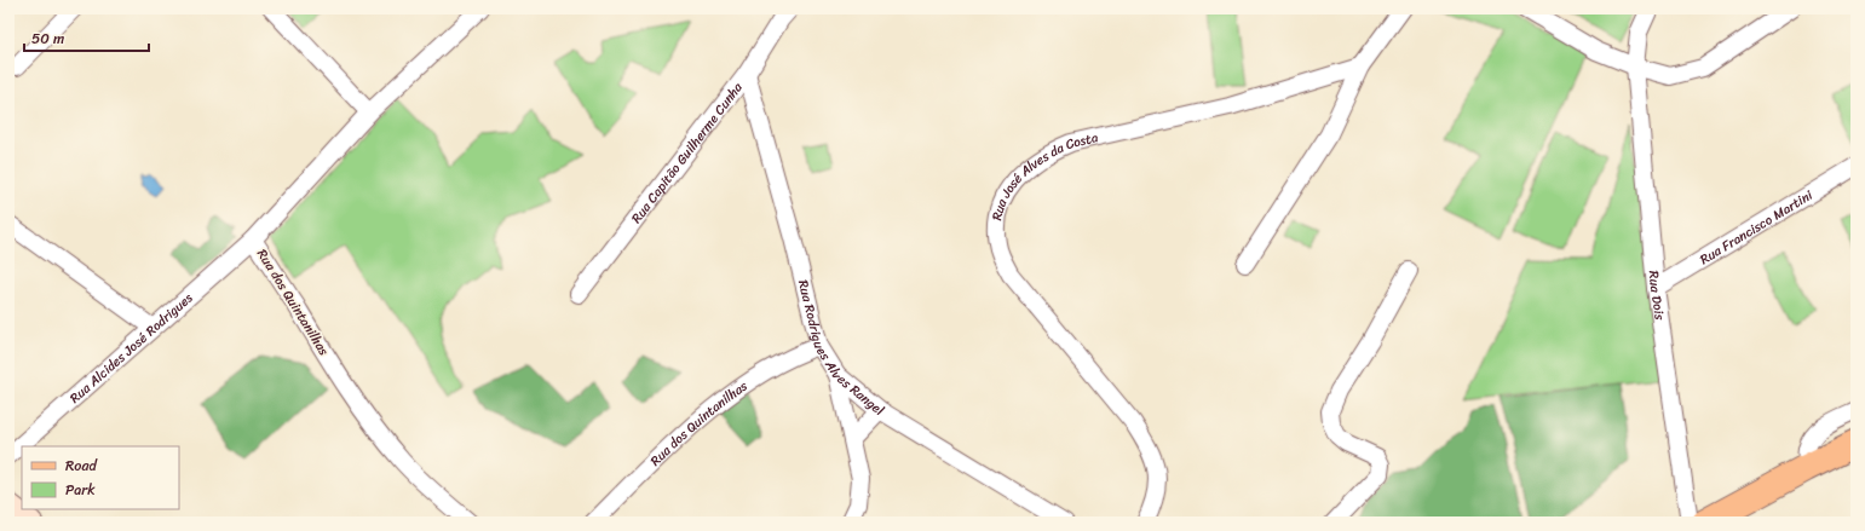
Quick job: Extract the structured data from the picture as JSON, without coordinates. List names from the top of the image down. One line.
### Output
{"streets":{"street":["Rua Capitão Guilherme Cunha","Rua José Alves da Costa","Rua Francisco Martini","Rua Dois","Rua dos Quintanilhas","Rua Rodrigues Alves Rangel","Rua Alcides José Rodrigues"]},"crossings":[["Rua Capitão Guilherme Cunha","Rua Rodrigues Alves Rangel"],["Rua Francisco Martini","Rua Dois"],["Rua dos Quintanilhas","Rua Rodrigues Alves Rangel"],["Rua dos Quintanilhas","Rua Alcides José Rodrigues"]],"legend":["Road","Park"],"scale_bar":"50 m"}
